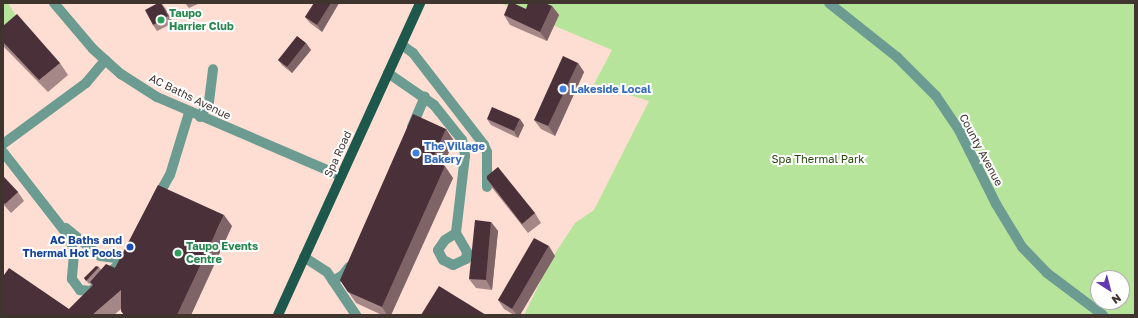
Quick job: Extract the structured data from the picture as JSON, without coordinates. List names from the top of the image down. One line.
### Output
{"streets":{"main road":["Spa Road"],"street":["AC Baths Avenue","County Avenue"]},"crossings":[["AC Baths Avenue","Spa Road"]],"parks":["Spa Thermal Park"],"places":["Taupo Harrier Club","Lakeside Local","The Village Bakery","AC Baths and Thermal Hot Pools","Taupo Events Centre"],"north":"bottom right"}
